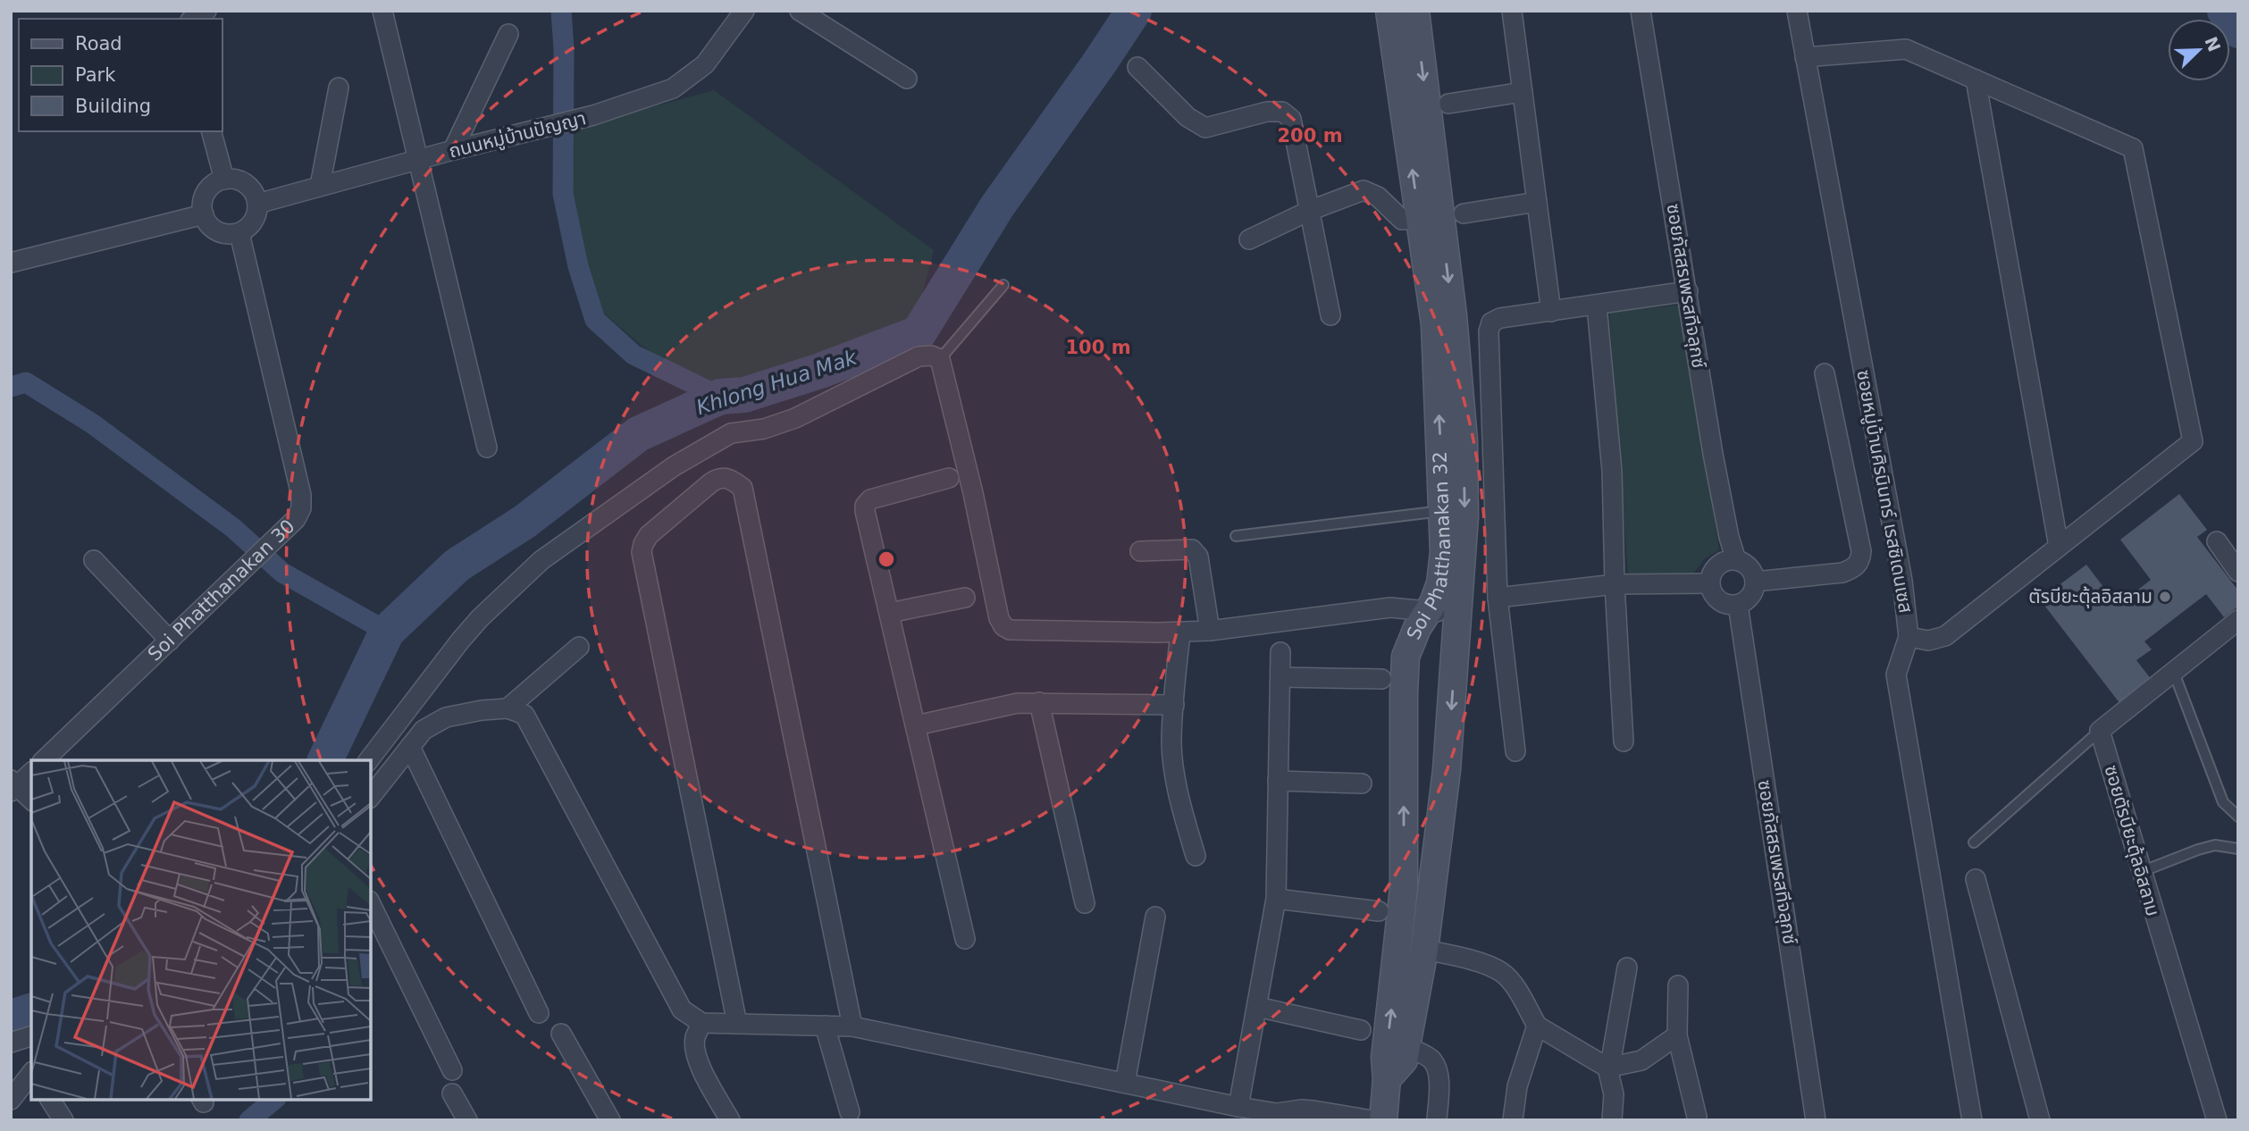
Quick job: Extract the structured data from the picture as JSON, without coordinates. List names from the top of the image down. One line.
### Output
{"streets":{"street":["ถนนหมู่บ้านปัญญา","ซอยภัสสรเพรสทีจลุกซ์","ซอยหมู่บ้านศิรนินทร์ เรสซิเดนเซส","Soi Phatthanakan 32","Soi Phatthanakan 30","ซอยตัรบียะตุ้ลอิสลาม"]},"crossings":[["ถนนหมู่บ้านปัญญา","Soi Phatthanakan 30"]],"water":["Khlong Hua Mak"],"places":["ตัรบียะตุ้ลอิสลาม"],"legend":["Road","Park","Building"],"north":"top right","rings":["200 m","100 m"]}
